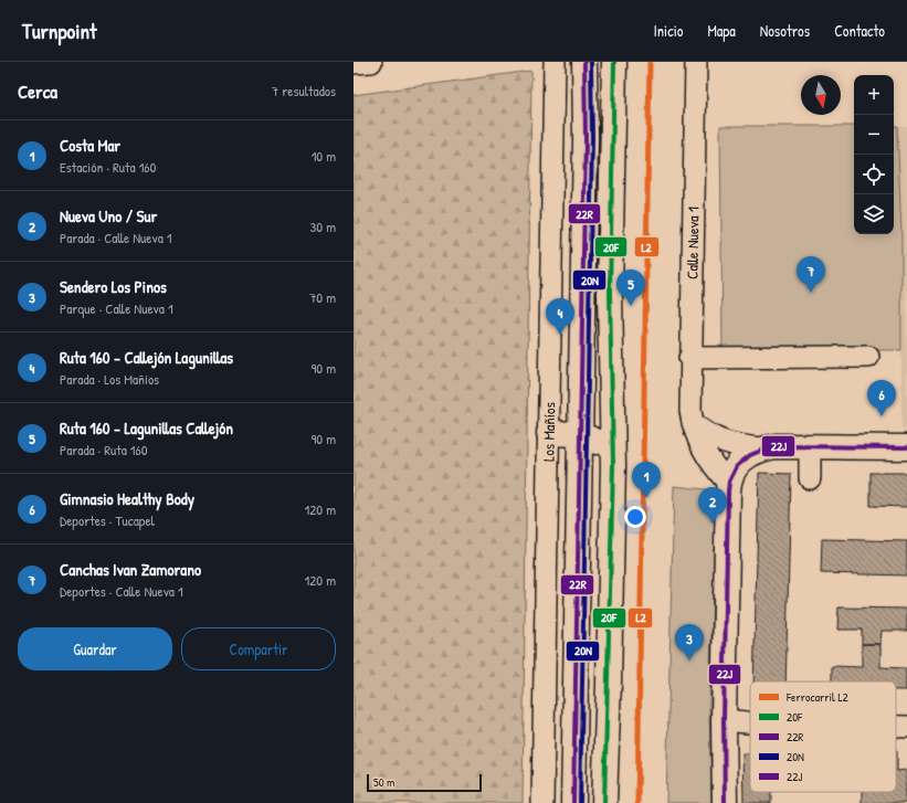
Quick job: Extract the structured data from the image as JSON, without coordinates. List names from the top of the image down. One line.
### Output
{"streets":{"street":["Calle Nueva 1","Los Mañíos"]},"lines":["rail line L2","transit line 20F","transit line 22R","transit line 20N","transit line 22J"],"legend":["Ferrocarril L2","20F","22R","20N","22J"],"scale_bar":"50 m","north":"bottom","page":{"header":"Turnpoint","nav":["Inicio","Mapa","Nosotros","Contacto"],"heading":["Cerca","7 resultados"],"map_buttons":["+","−"],"list":[{"mark":"1","name":"Costa Mar","note":"Estación · Ruta 160","value":"10 m"},{"mark":"2","name":"Nueva Uno / Sur","note":"Parada · Calle Nueva 1","value":"30 m"},{"mark":"3","name":"Sendero Los Pinos","note":"Parque · Calle Nueva 1","value":"70 m"},{"mark":"4","name":"Ruta 160 - Callejón Lagunillas","note":"Parada · Los Mañíos","value":"90 m"},{"mark":"5","name":"Ruta 160 - Lagunillas Callejón","note":"Parada · Ruta 160","value":"90 m"},{"mark":"6","name":"Gimnasio Healthy Body","note":"Deportes · Tucapel","value":"120 m"},{"mark":"7","name":"Canchas Ivan Zamorano","note":"Deportes · Calle Nueva 1","value":"120 m"}],"pins":["7","5","4","6","1","2","3"],"buttons":["Guardar","Compartir"],"scale":"50 m"}}
